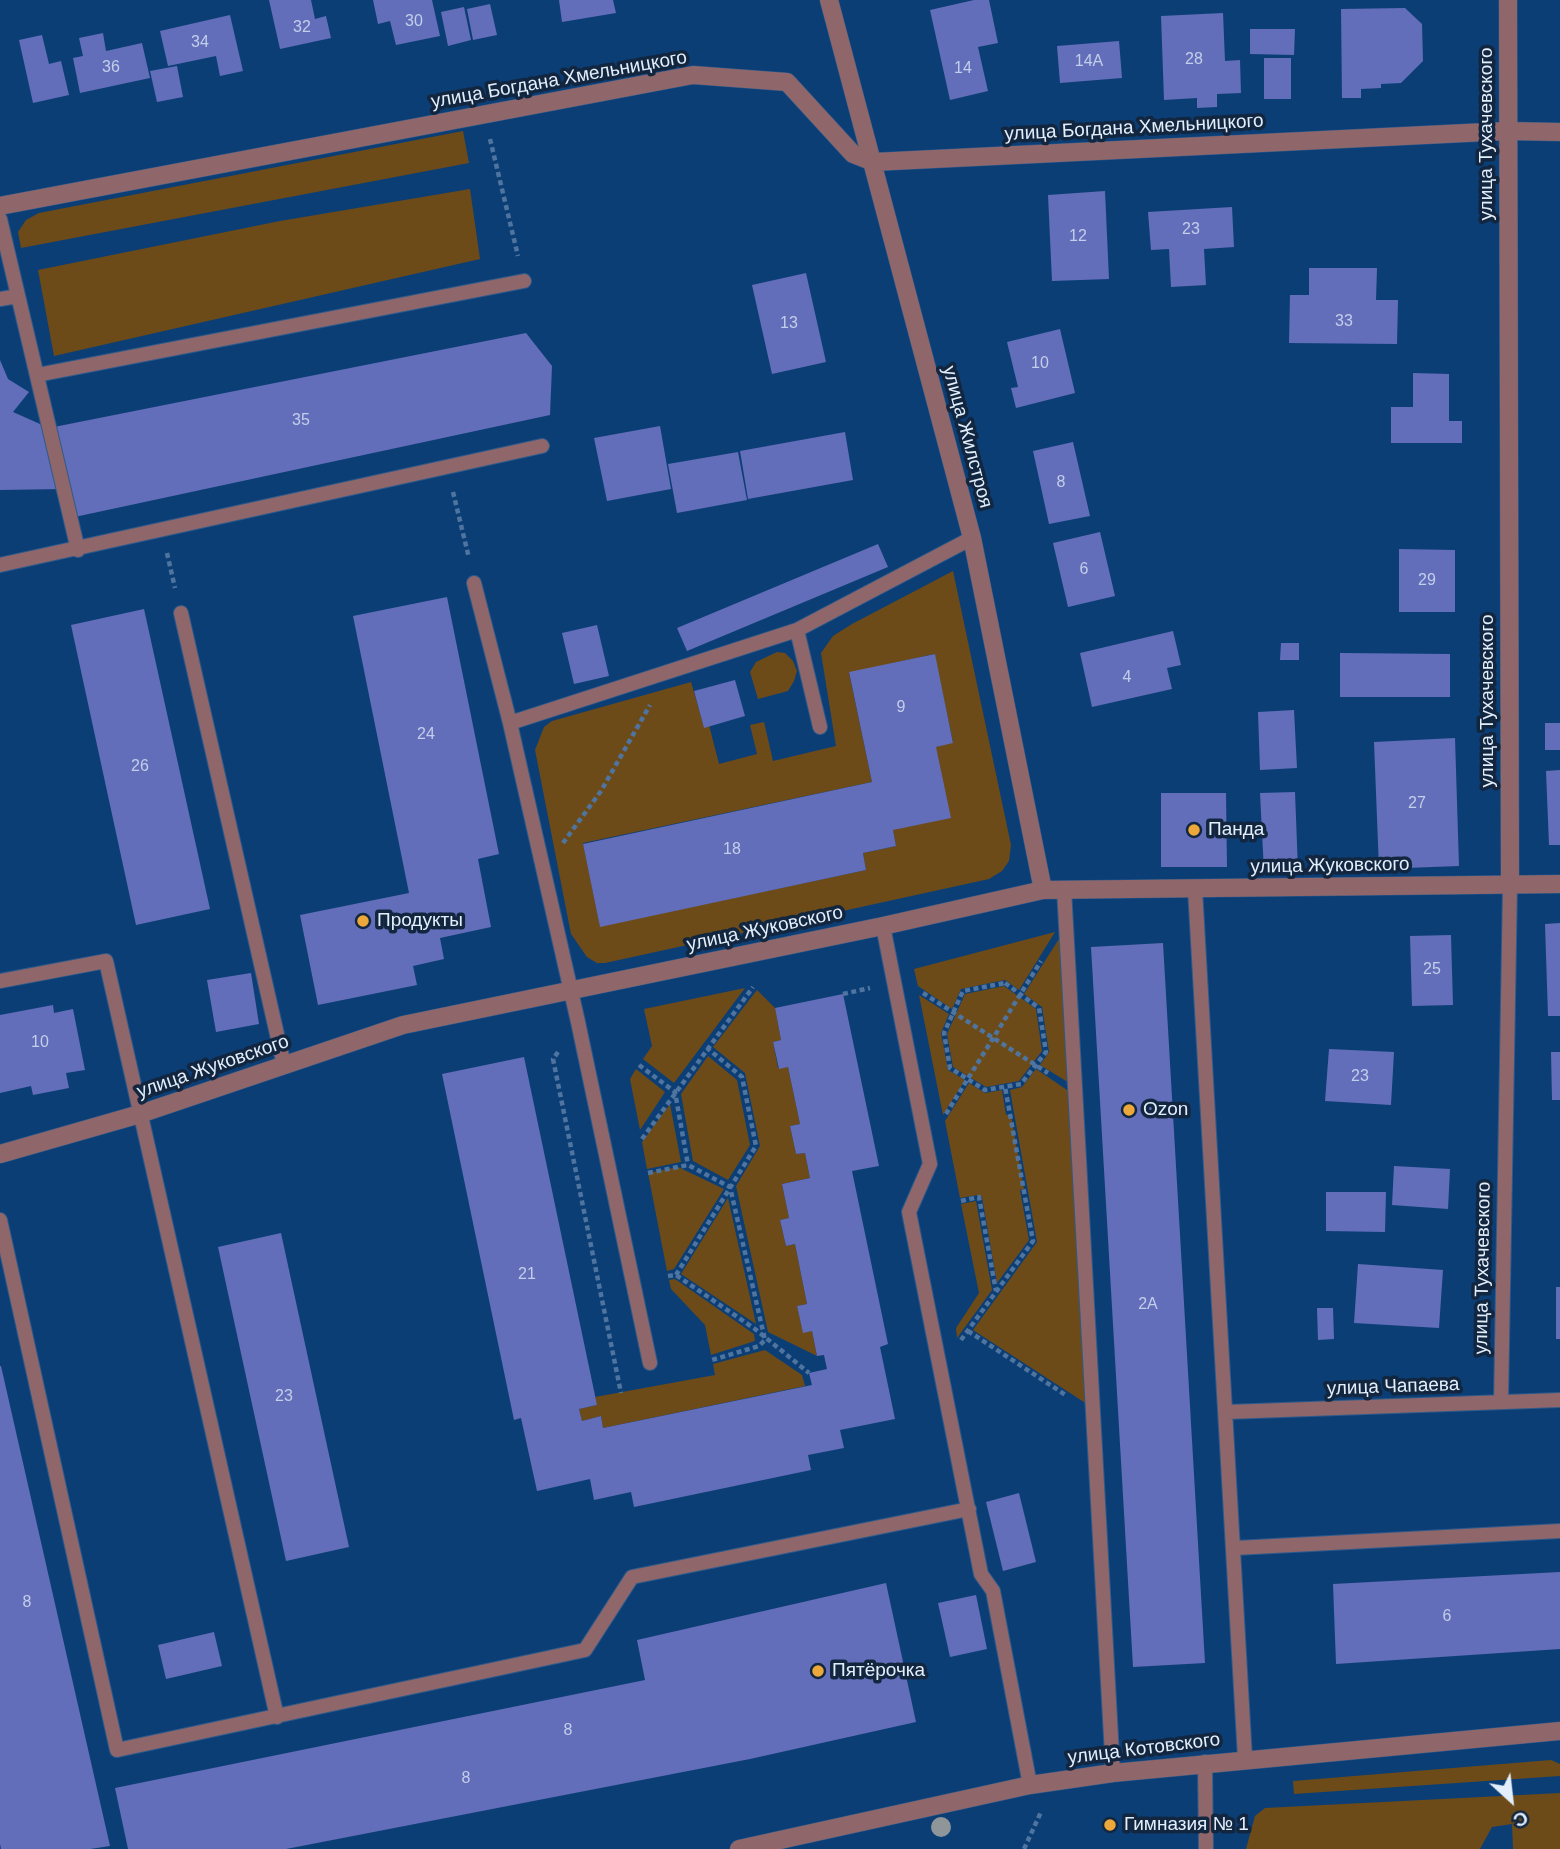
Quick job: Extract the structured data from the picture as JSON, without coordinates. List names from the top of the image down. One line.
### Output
{"streets":{"street":["улица Богдана Хмельницкого","улица Тухачевского","улица Жилстроя","улица Жуковского","улица Котовского"],"lane":["улица Чапаева"]},"crossings":[["улица Богдана Хмельницкого","улица Тухачевского"],["улица Богдана Хмельницкого","улица Жилстроя"],["улица Тухачевского","улица Жуковского"],["улица Тухачевского","улица Чапаева"],["улица Жилстроя","улица Жуковского"]],"places":["Панда","Продукты","Ozon","Пятёрочка","Гимназия № 1"],"house_numbers":["30","32","34","28","14А","36","14","23","12","33","13","10","35","8","6","29","4","9","24","26","27","18","25","10","23","21","2А","23","8","6","8","8"],"north":"bottom right"}
